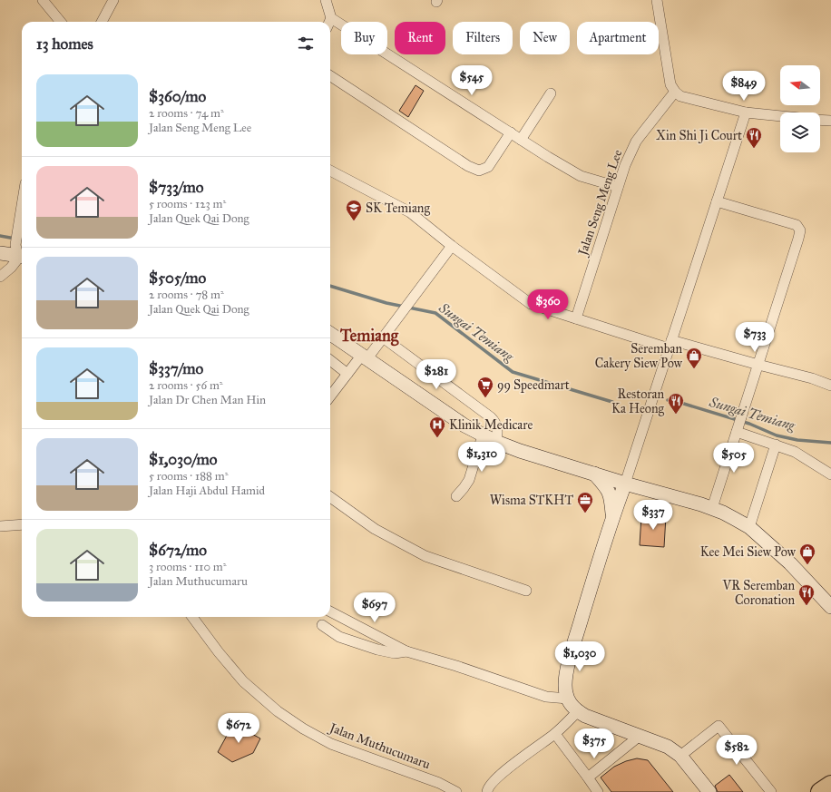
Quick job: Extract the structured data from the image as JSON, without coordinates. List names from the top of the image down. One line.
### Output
{"streets":{"street":["Jalan Seng Meng Lee","Jalan Muthucumaru"]},"districts":["Temiang"],"water":["Sungai Temiang"],"places":{"restaurant":["Xin Shi Ji Court","Restoran Ka Heong","VR Seremban Coronation"],"school or university":["SK Temiang"],"shop":["Seremban Cakery Siew Pow","Kee Mei Siew Pow"],"supermarket":["99 Speedmart"],"hospital":["Klinik Medicare"],"office":["Wisma STKHT"]},"north":"left","page":{"chip":["Buy","Rent","Filters","New","Apartment"],"heading":"13 homes","price":["$545","$849","$360","$733","$281","$1,310","$505","$337","$697","$1,030","$672","$375","$582"],"list":[{"name":"$360/mo","note":"2 rooms · 74 m² · Jalan Seng Meng Lee"},{"name":"$733/mo","note":"5 rooms · 123 m² · Jalan Quek Qai Dong"},{"name":"$505/mo","note":"2 rooms · 78 m² · Jalan Quek Qai Dong"},{"name":"$337/mo","note":"2 rooms · 56 m² · Jalan Dr Chen Man Hin"},{"name":"$1,030/mo","note":"5 rooms · 188 m² · Jalan Haji Abdul Hamid"},{"name":"$672/mo","note":"3 rooms · 110 m² · Jalan Muthucumaru"}]}}
